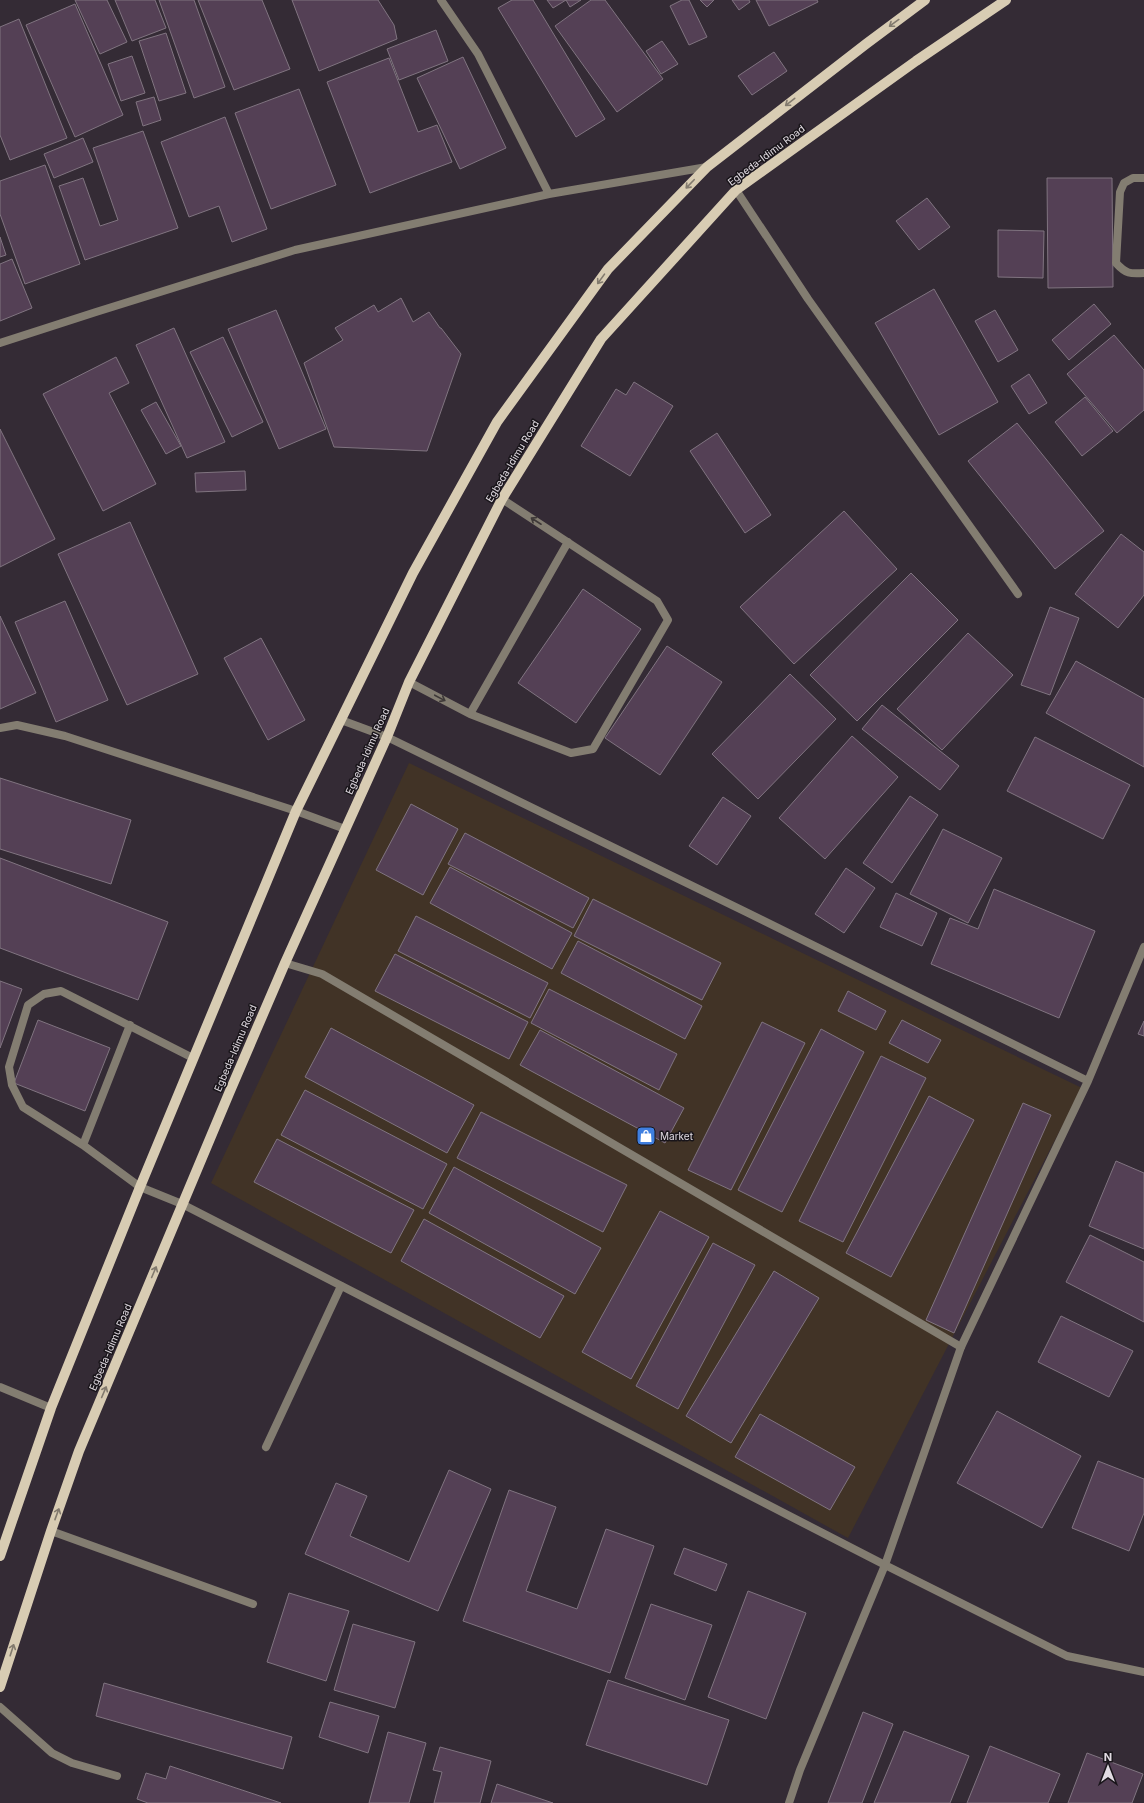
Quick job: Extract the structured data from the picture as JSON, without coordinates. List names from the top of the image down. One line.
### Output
{"streets":{"main road":["Egbeda-Idimu Road"]},"places":{"shop":["Market"]},"north":"top"}
